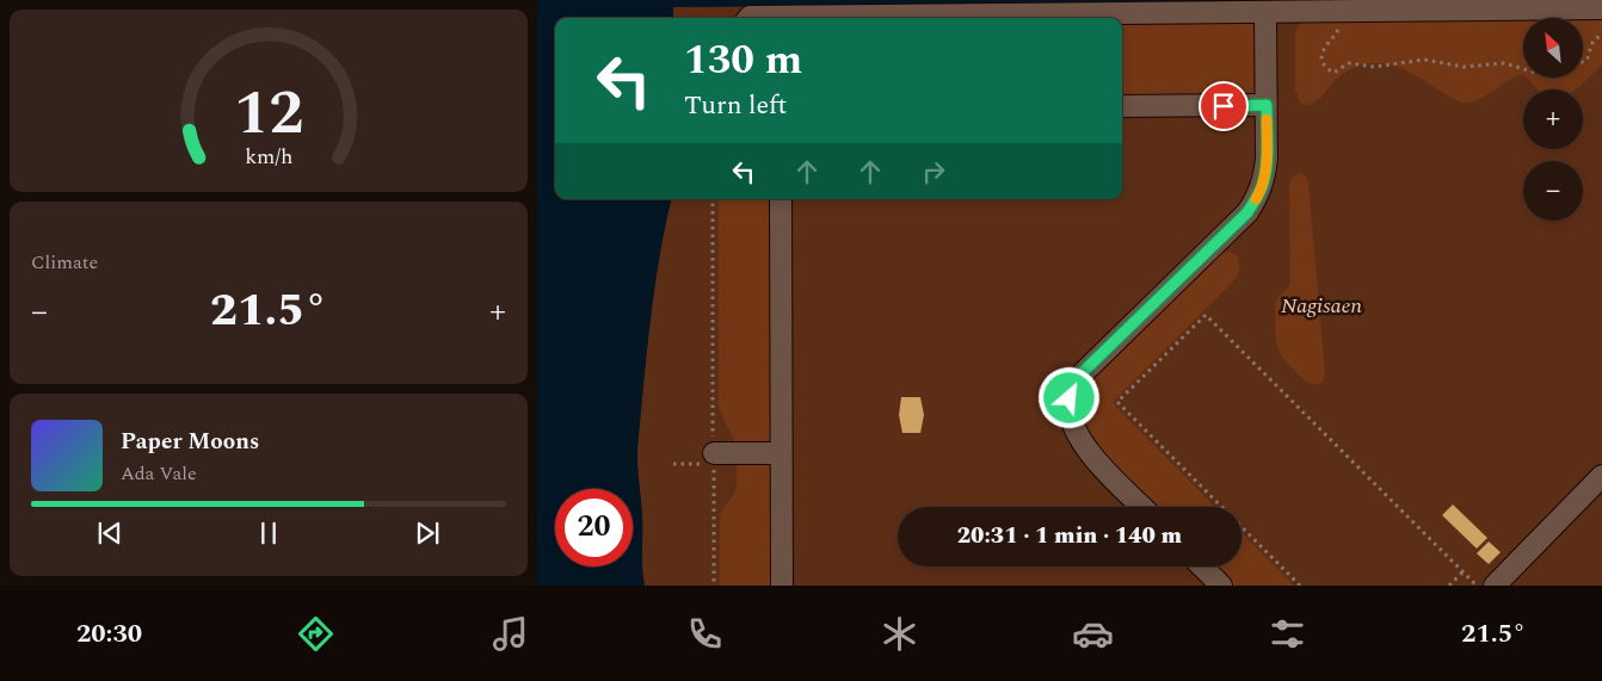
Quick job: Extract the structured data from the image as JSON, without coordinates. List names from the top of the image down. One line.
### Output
{"parks":["Nagisaen"],"north":"top left","page":{"map_buttons":["+","−"],"turn":["130 m","Turn left"],"tile":"Climate","heat":["−","21.5°","+"],"song":["Paper Moons","Ada Vale"],"limit":"20","trip":"20:31 · 1 min · 140 m","tabs":["20:30","21.5°"],"gauge":["12","km/h"]}}
